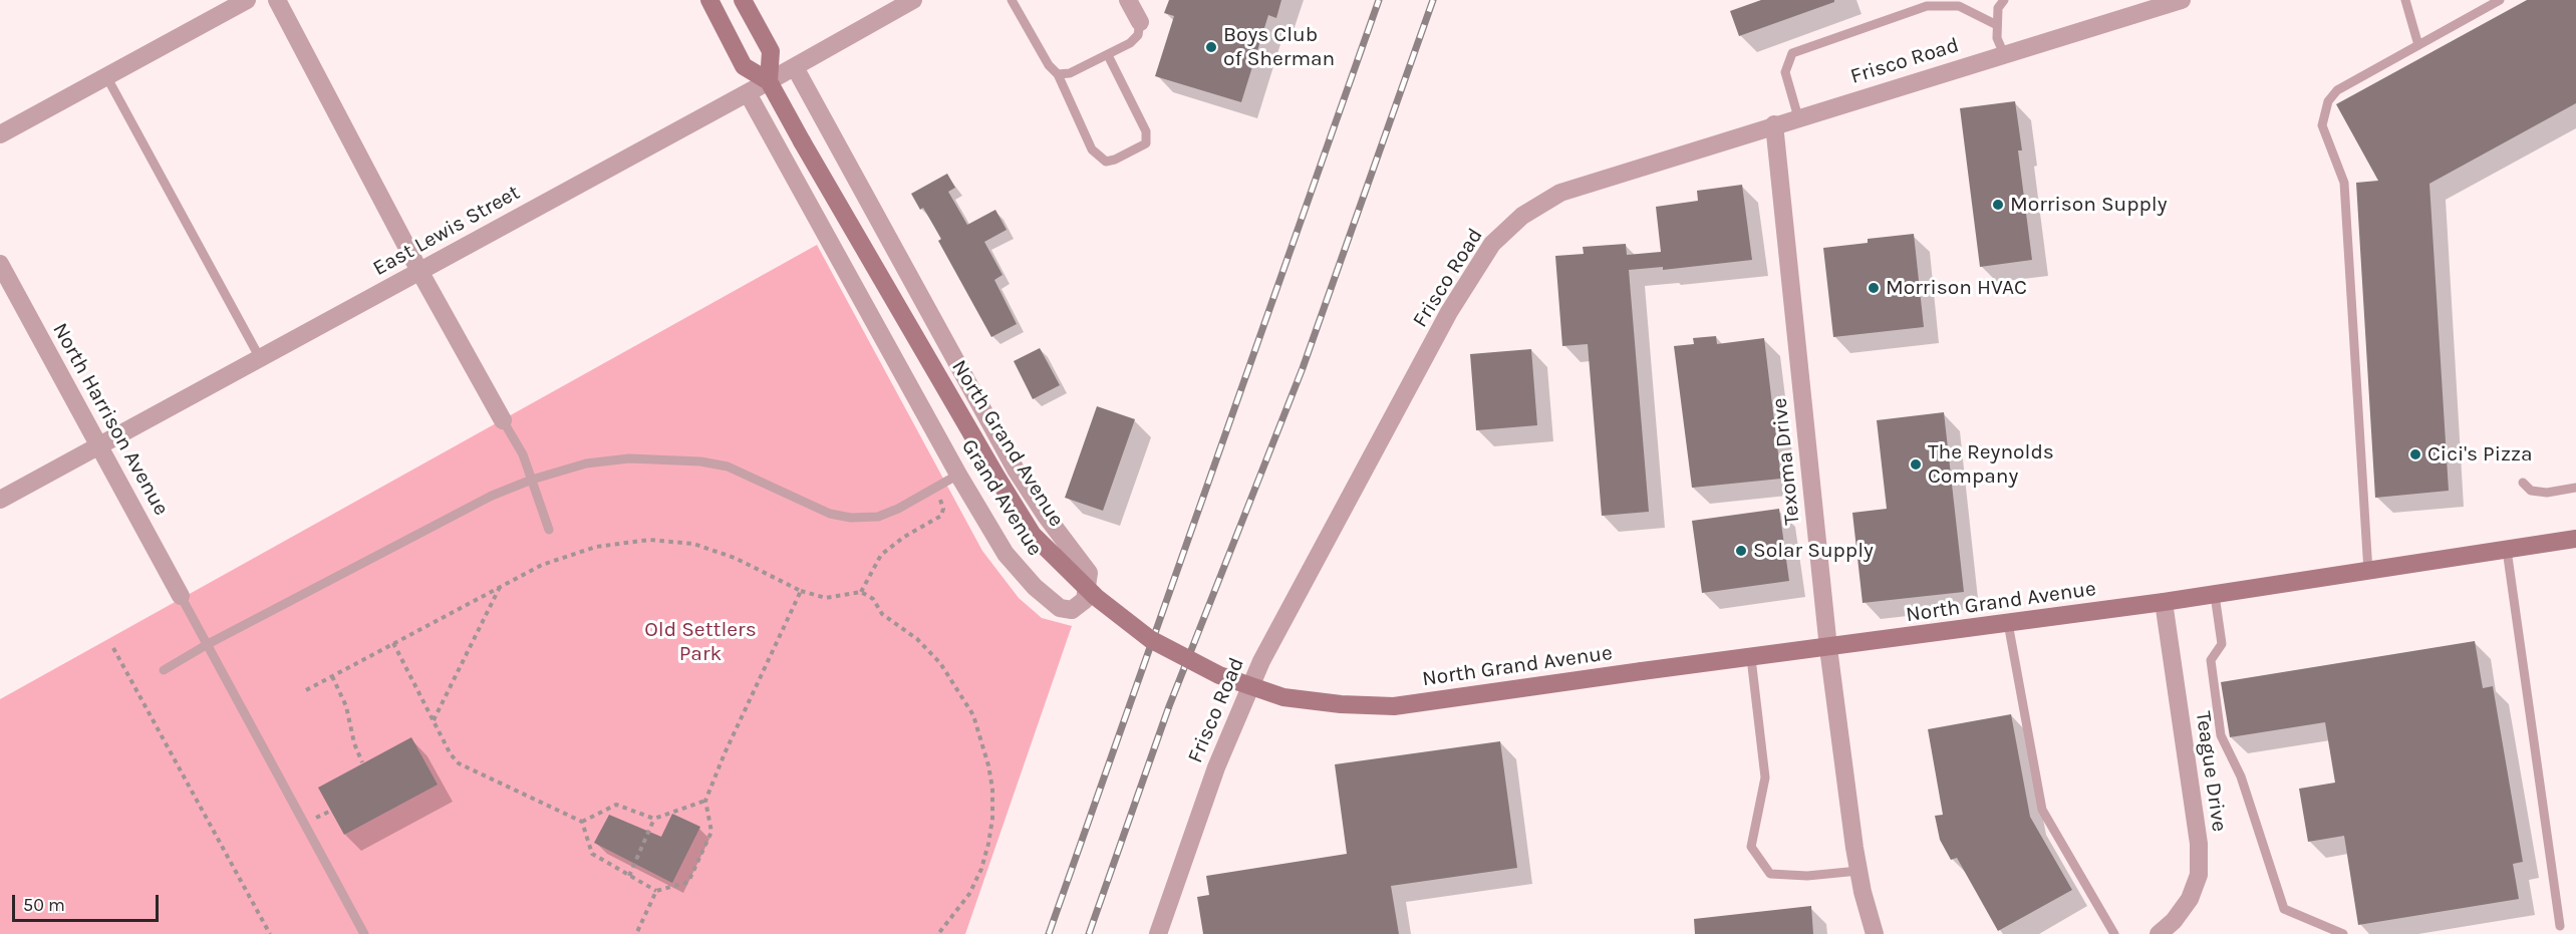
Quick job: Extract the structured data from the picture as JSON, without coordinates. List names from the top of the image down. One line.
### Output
{"streets":{"main road":["North Grand Avenue"],"street":["Frisco Road","East Lewis Street","North Harrison Avenue","Texoma Drive","Grand Avenue","Teague Drive"]},"crossings":[["Frisco Road","Texoma Drive"],["East Lewis Street","North Harrison Avenue"],["East Lewis Street","North Grand Avenue"],["East Lewis Street","Grand Avenue"],["North Grand Avenue","Texoma Drive"],["North Grand Avenue","Teague Drive"]],"parks":["Old Settlers Park"],"places":["Boys Club of Sherman","Morrison Supply","Morrison HVAC","Cici's Pizza","The Reynolds Company","Solar Supply"],"scale_bar":"50 m"}
